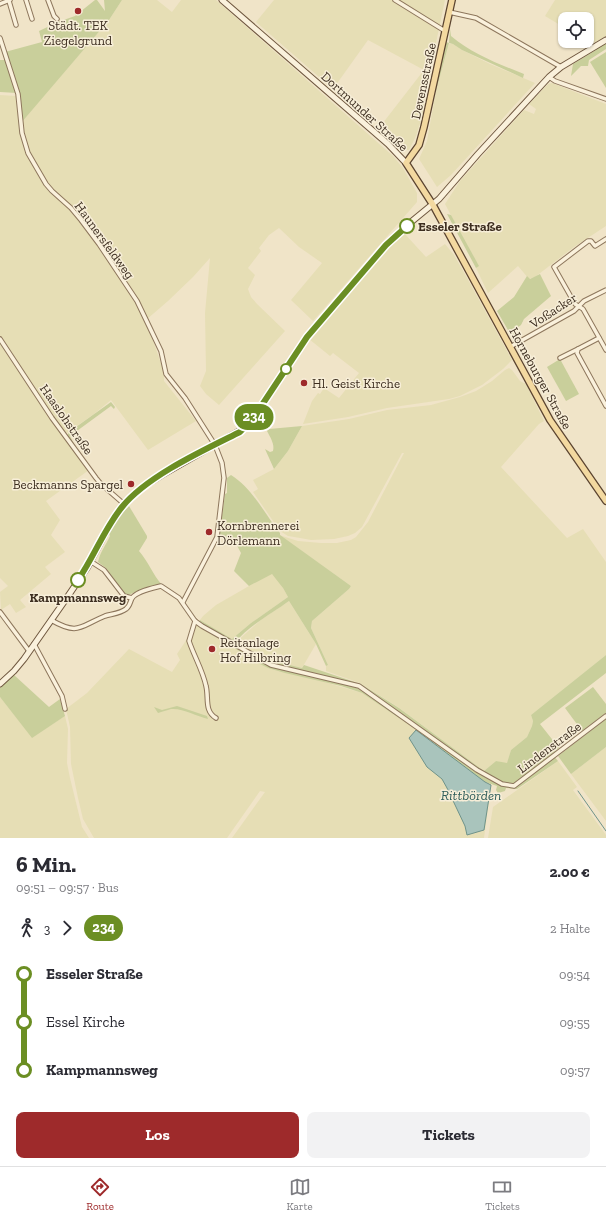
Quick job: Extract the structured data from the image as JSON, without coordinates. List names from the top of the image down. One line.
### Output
{"streets":{"main road":["Devensstraße","Dortmunder Straße","Horneburger Straße"],"street":["Haunersfeldweg","Voßacker","Haaslohstraße","Lindenstraße"]},"crossings":[["Devensstraße","Dortmunder Straße"],["Dortmunder Straße","Horneburger Straße"],["Voßacker","Horneburger Straße"]],"water":["Rittbörden"],"places":["Städt. TEK Ziegelgrund","Esseler Straße","Hl. Geist Kirche","Beckmanns Spargel","Kornbrennerei Dörlemann","Kampmannsweg","Reitanlage Hof Hilbring"],"lines":["bus line 234"],"page":{"on_map":"234","heading":["6 Min.","09:51 – 09:57 · Bus","2.00 €"],"legs":["3","234","2 Halte"],"list":[{"name":"Esseler Straße","value":"09:54"},{"name":"Essel Kirche","value":"09:55"},{"name":"Kampmannsweg","value":"09:57"}],"buttons":["Los","Tickets"],"tabs":["Route","Karte","Tickets"]}}
